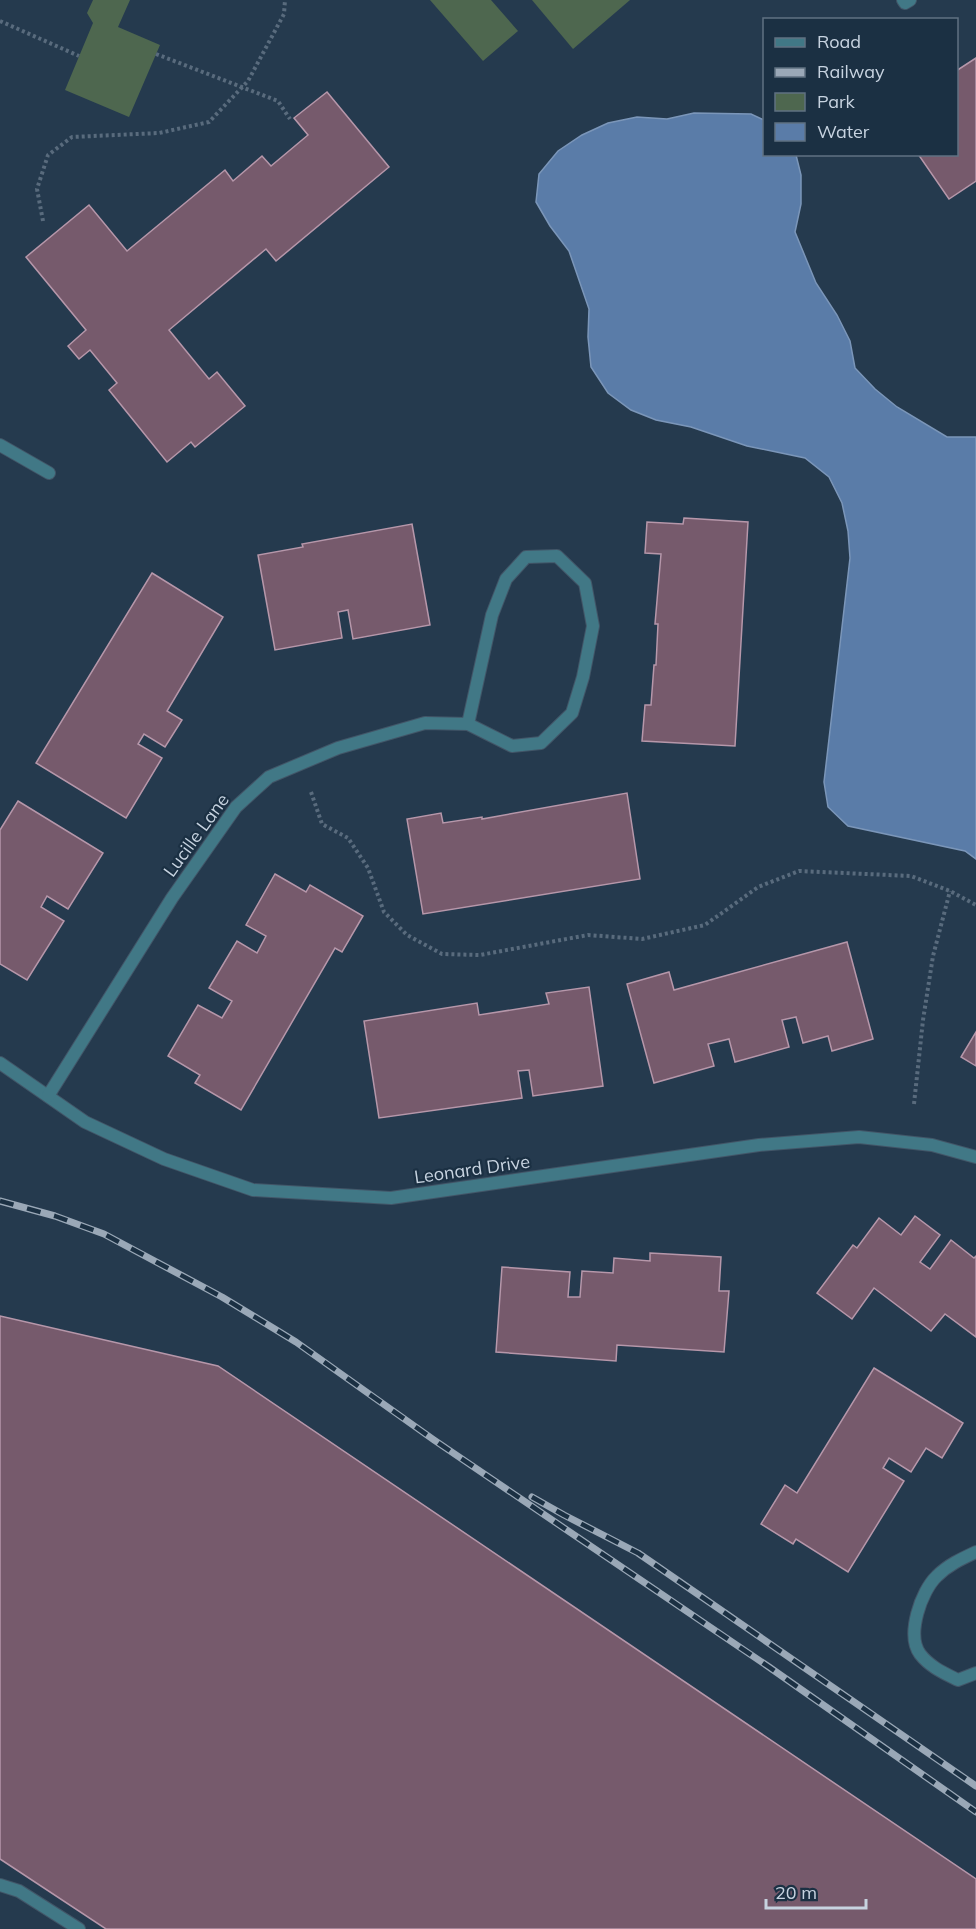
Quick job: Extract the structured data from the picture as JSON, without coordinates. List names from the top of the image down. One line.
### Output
{"streets":{"street":["Lucille Lane","Leonard Drive"]},"crossings":[["Lucille Lane","Leonard Drive"]],"legend":["Road","Railway","Park","Water"],"scale_bar":"20 m"}
